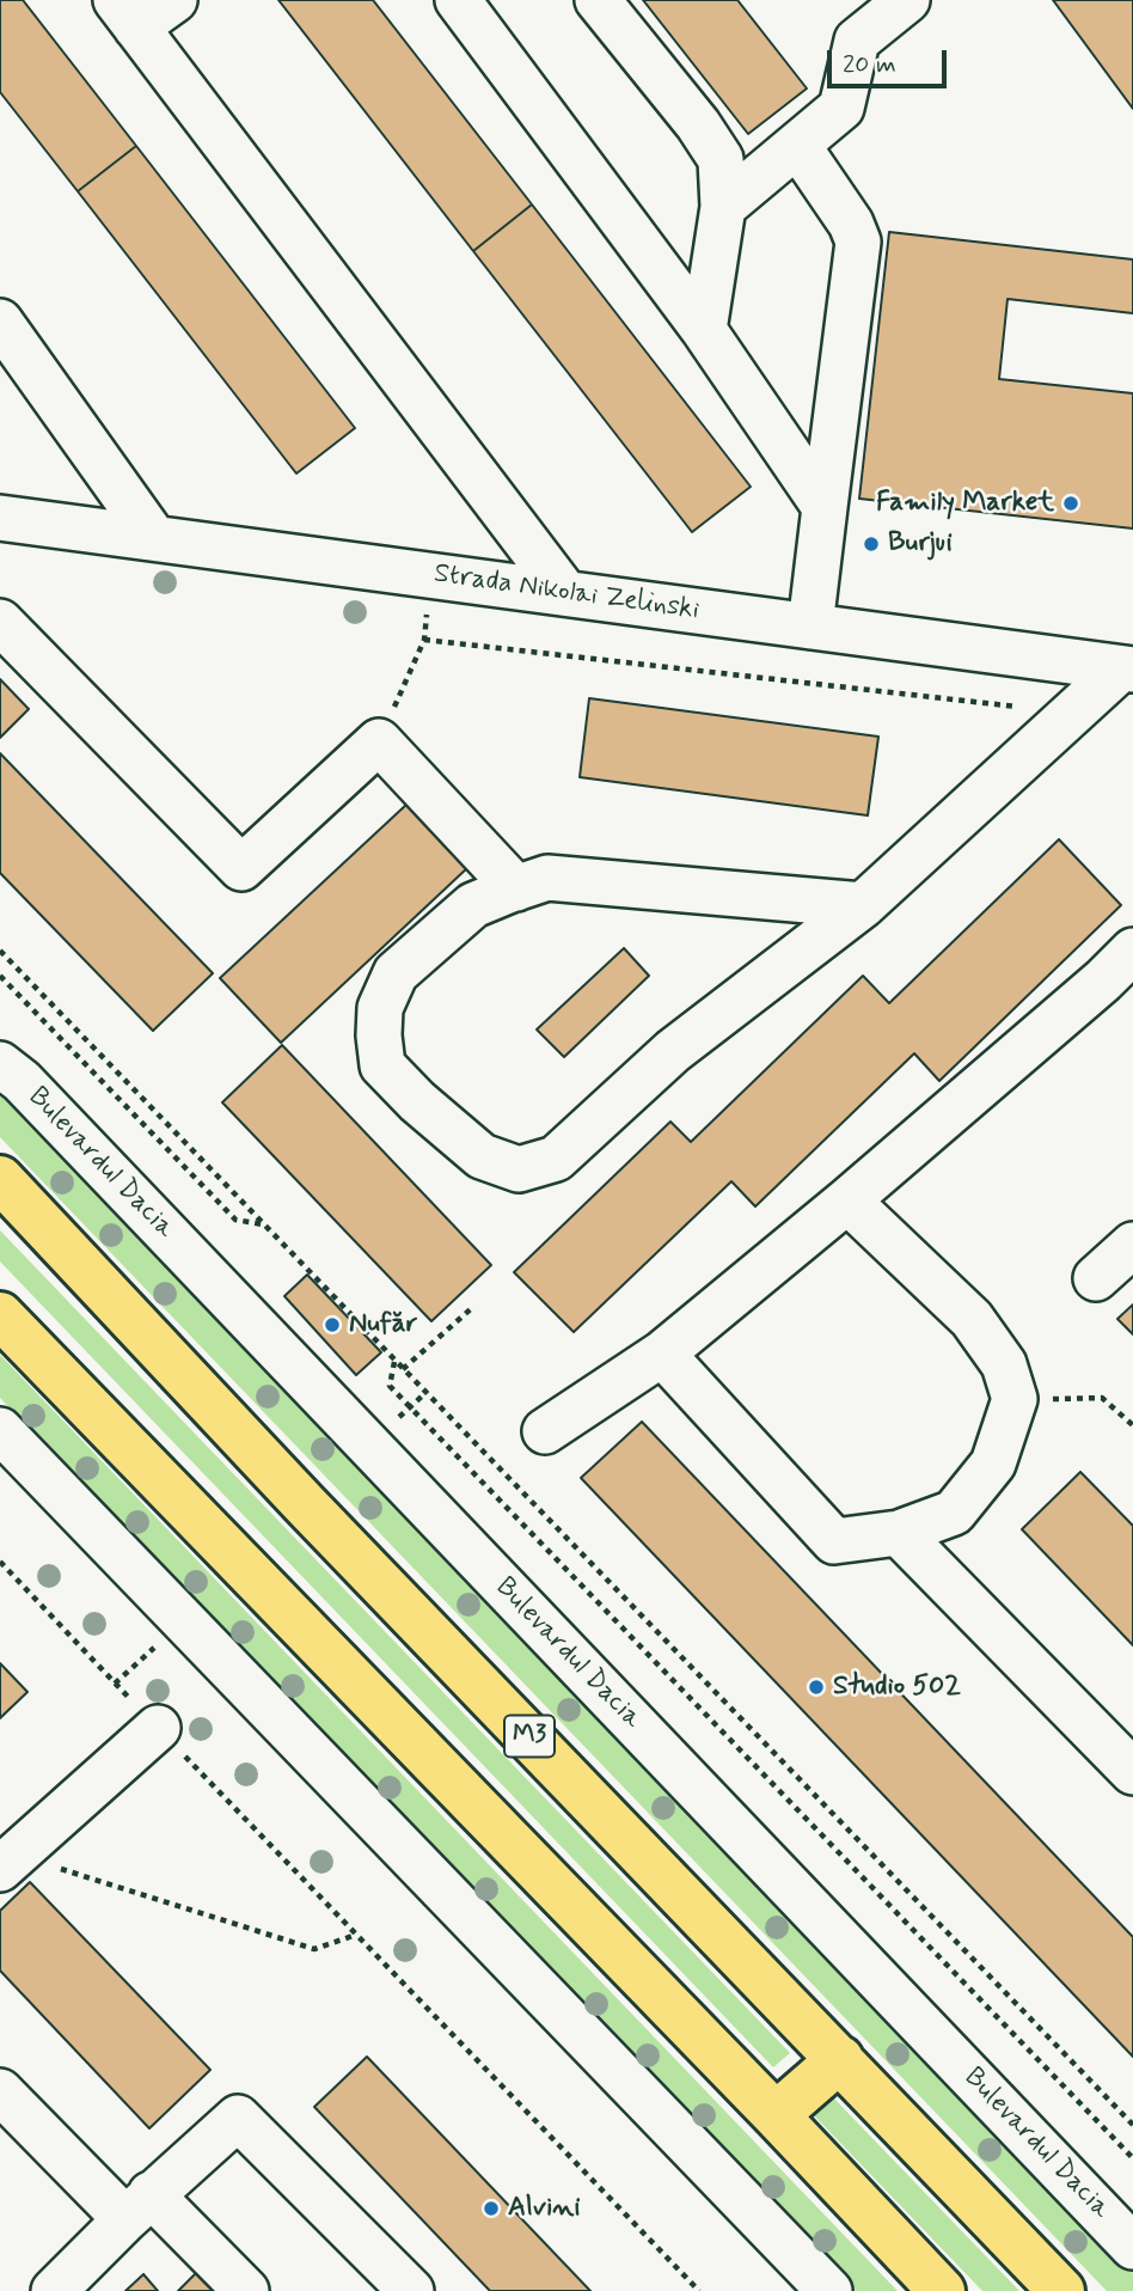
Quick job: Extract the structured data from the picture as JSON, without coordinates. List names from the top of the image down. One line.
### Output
{"streets":{"highway":["M3"],"street":["Strada Nikolai Zelinski","Bulevardul Dacia"]},"places":["Family Market","Burjui","Nufăr","Studio 502","Alvini"],"scale_bar":"20 m"}
